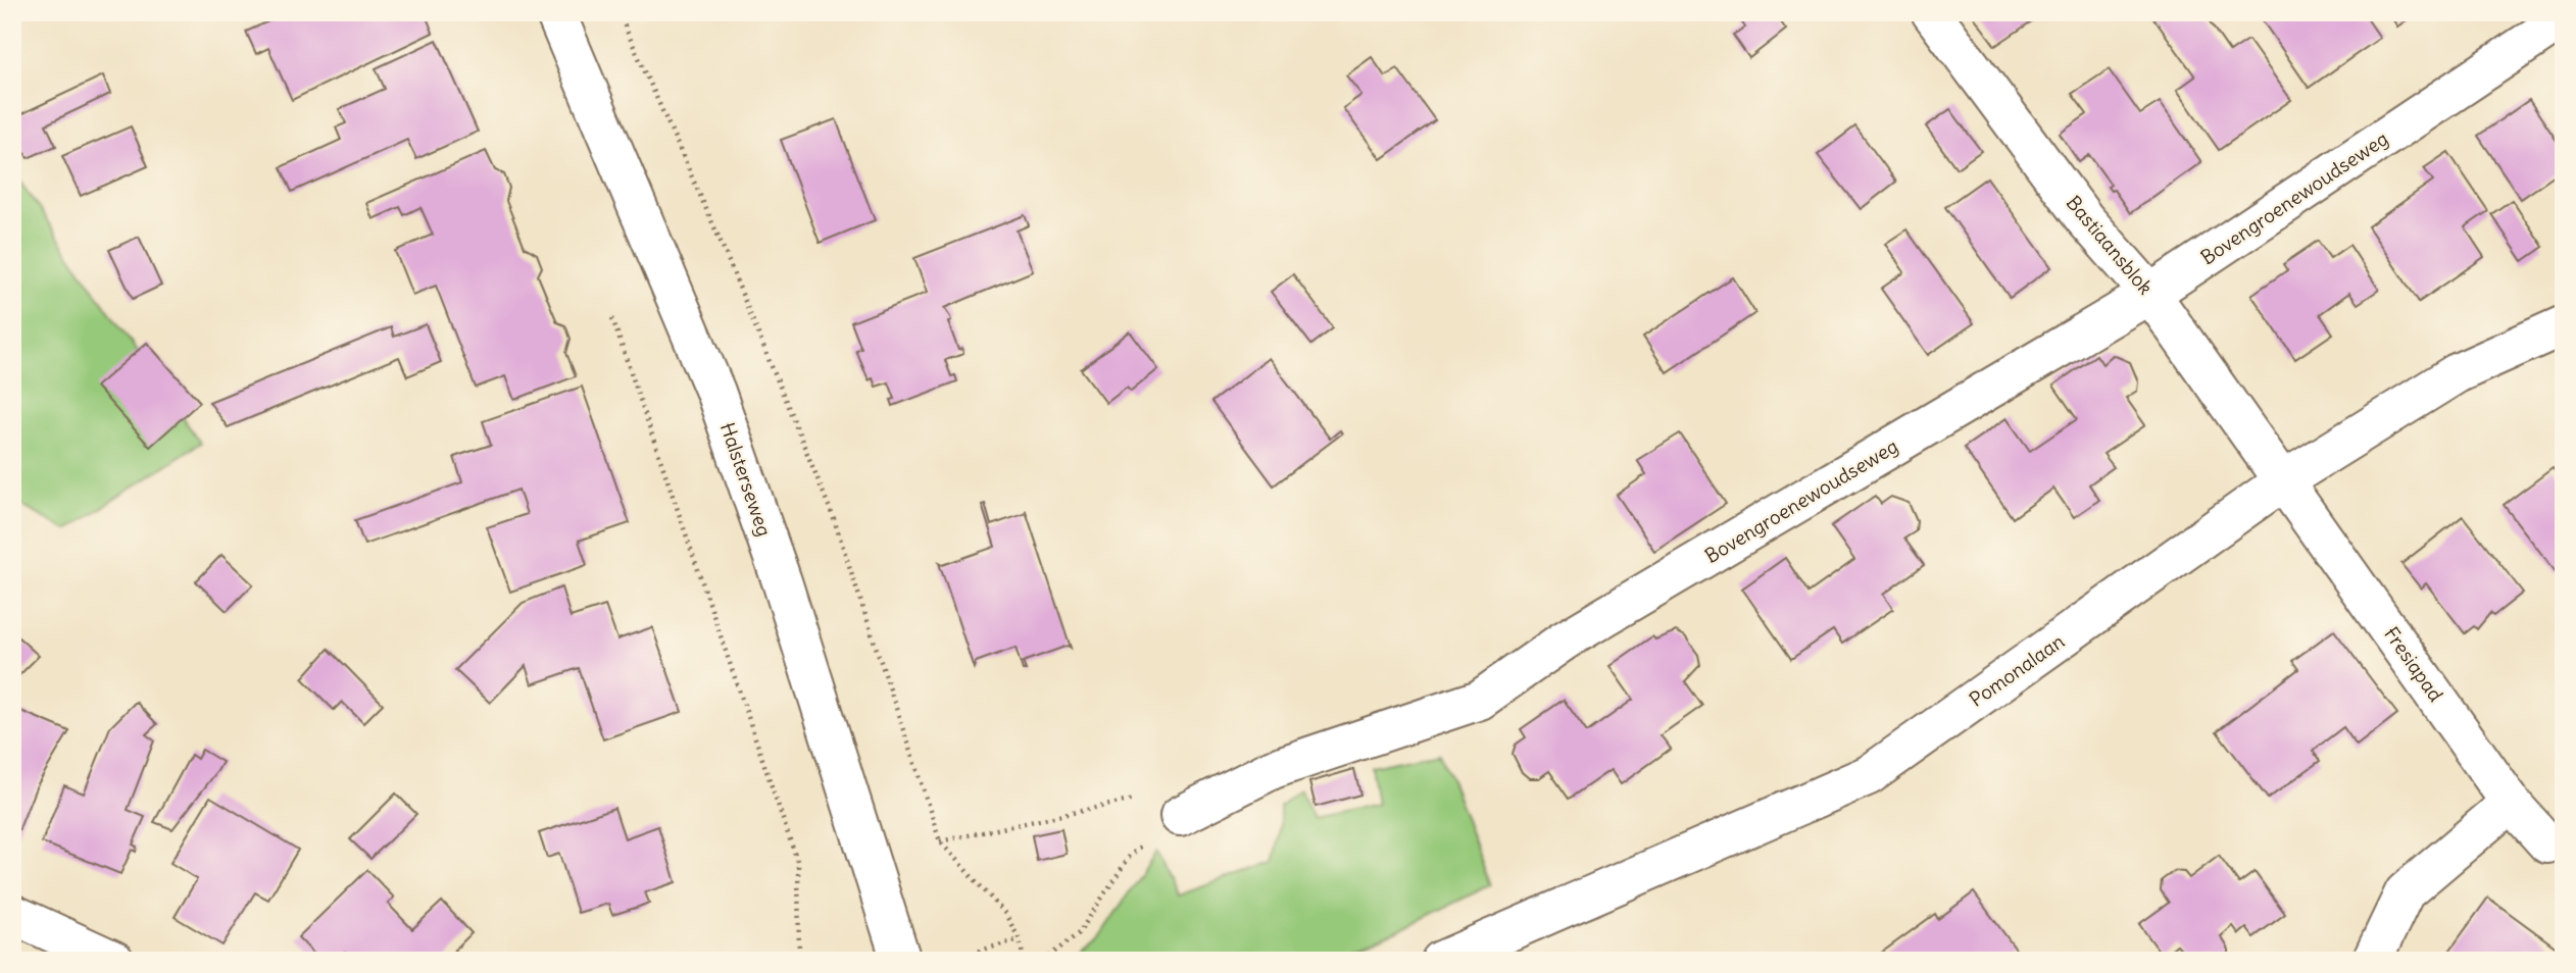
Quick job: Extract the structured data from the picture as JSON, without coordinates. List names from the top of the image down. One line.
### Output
{"streets":{"street":["Bovengroenewoudseweg","Bastiaansblok","Halsterseweg","Fresiapad","Pomonalaan"]},"crossings":[["Bovengroenewoudseweg","Bastiaansblok"],["Bastiaansblok","Fresiapad"],["Bastiaansblok","Pomonalaan"],["Fresiapad","Pomonalaan"]]}
